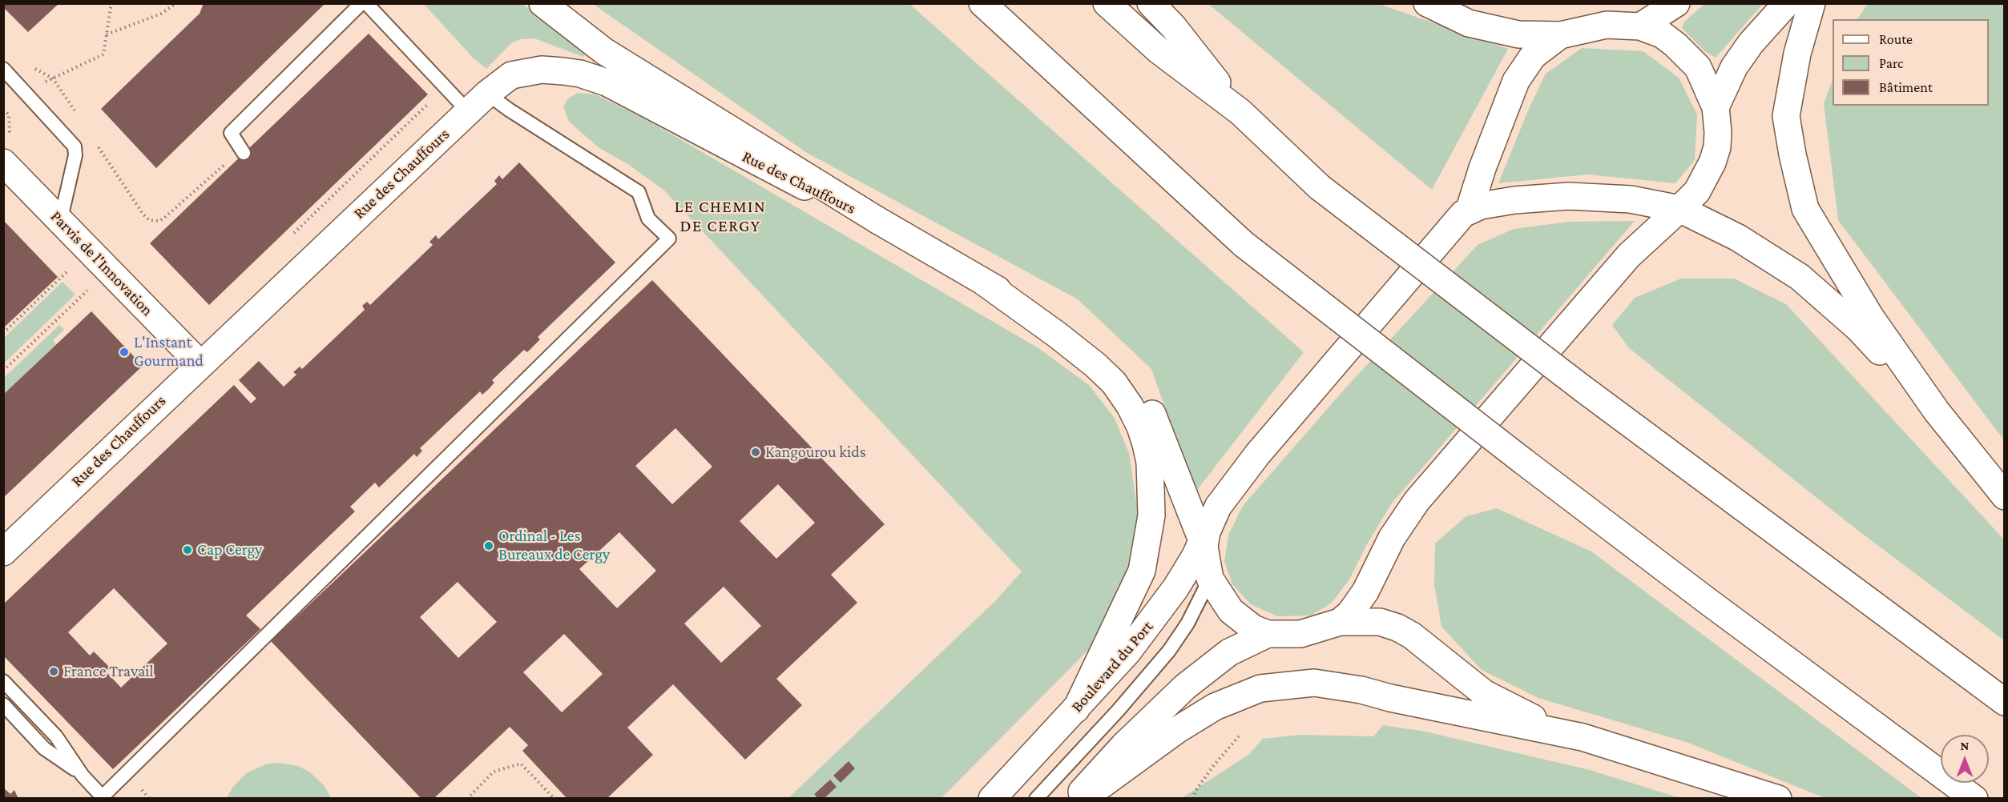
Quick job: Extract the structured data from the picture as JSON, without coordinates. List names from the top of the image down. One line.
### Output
{"streets":{"main road":["Rue des Chauffours","Parvis de l'Innovation","Boulevard du Port"]},"crossings":[["Rue des Chauffours","Parvis de l'Innovation"]],"districts":["LE CHEMIN DE CERGY"],"places":["L'Instant Gourmand","Kangourou kids","Ordinal - Les Bureaux de Cergy","Cap Cergy","France Travail"],"legend":["Route","Parc","Bâtiment"],"north":"top"}
